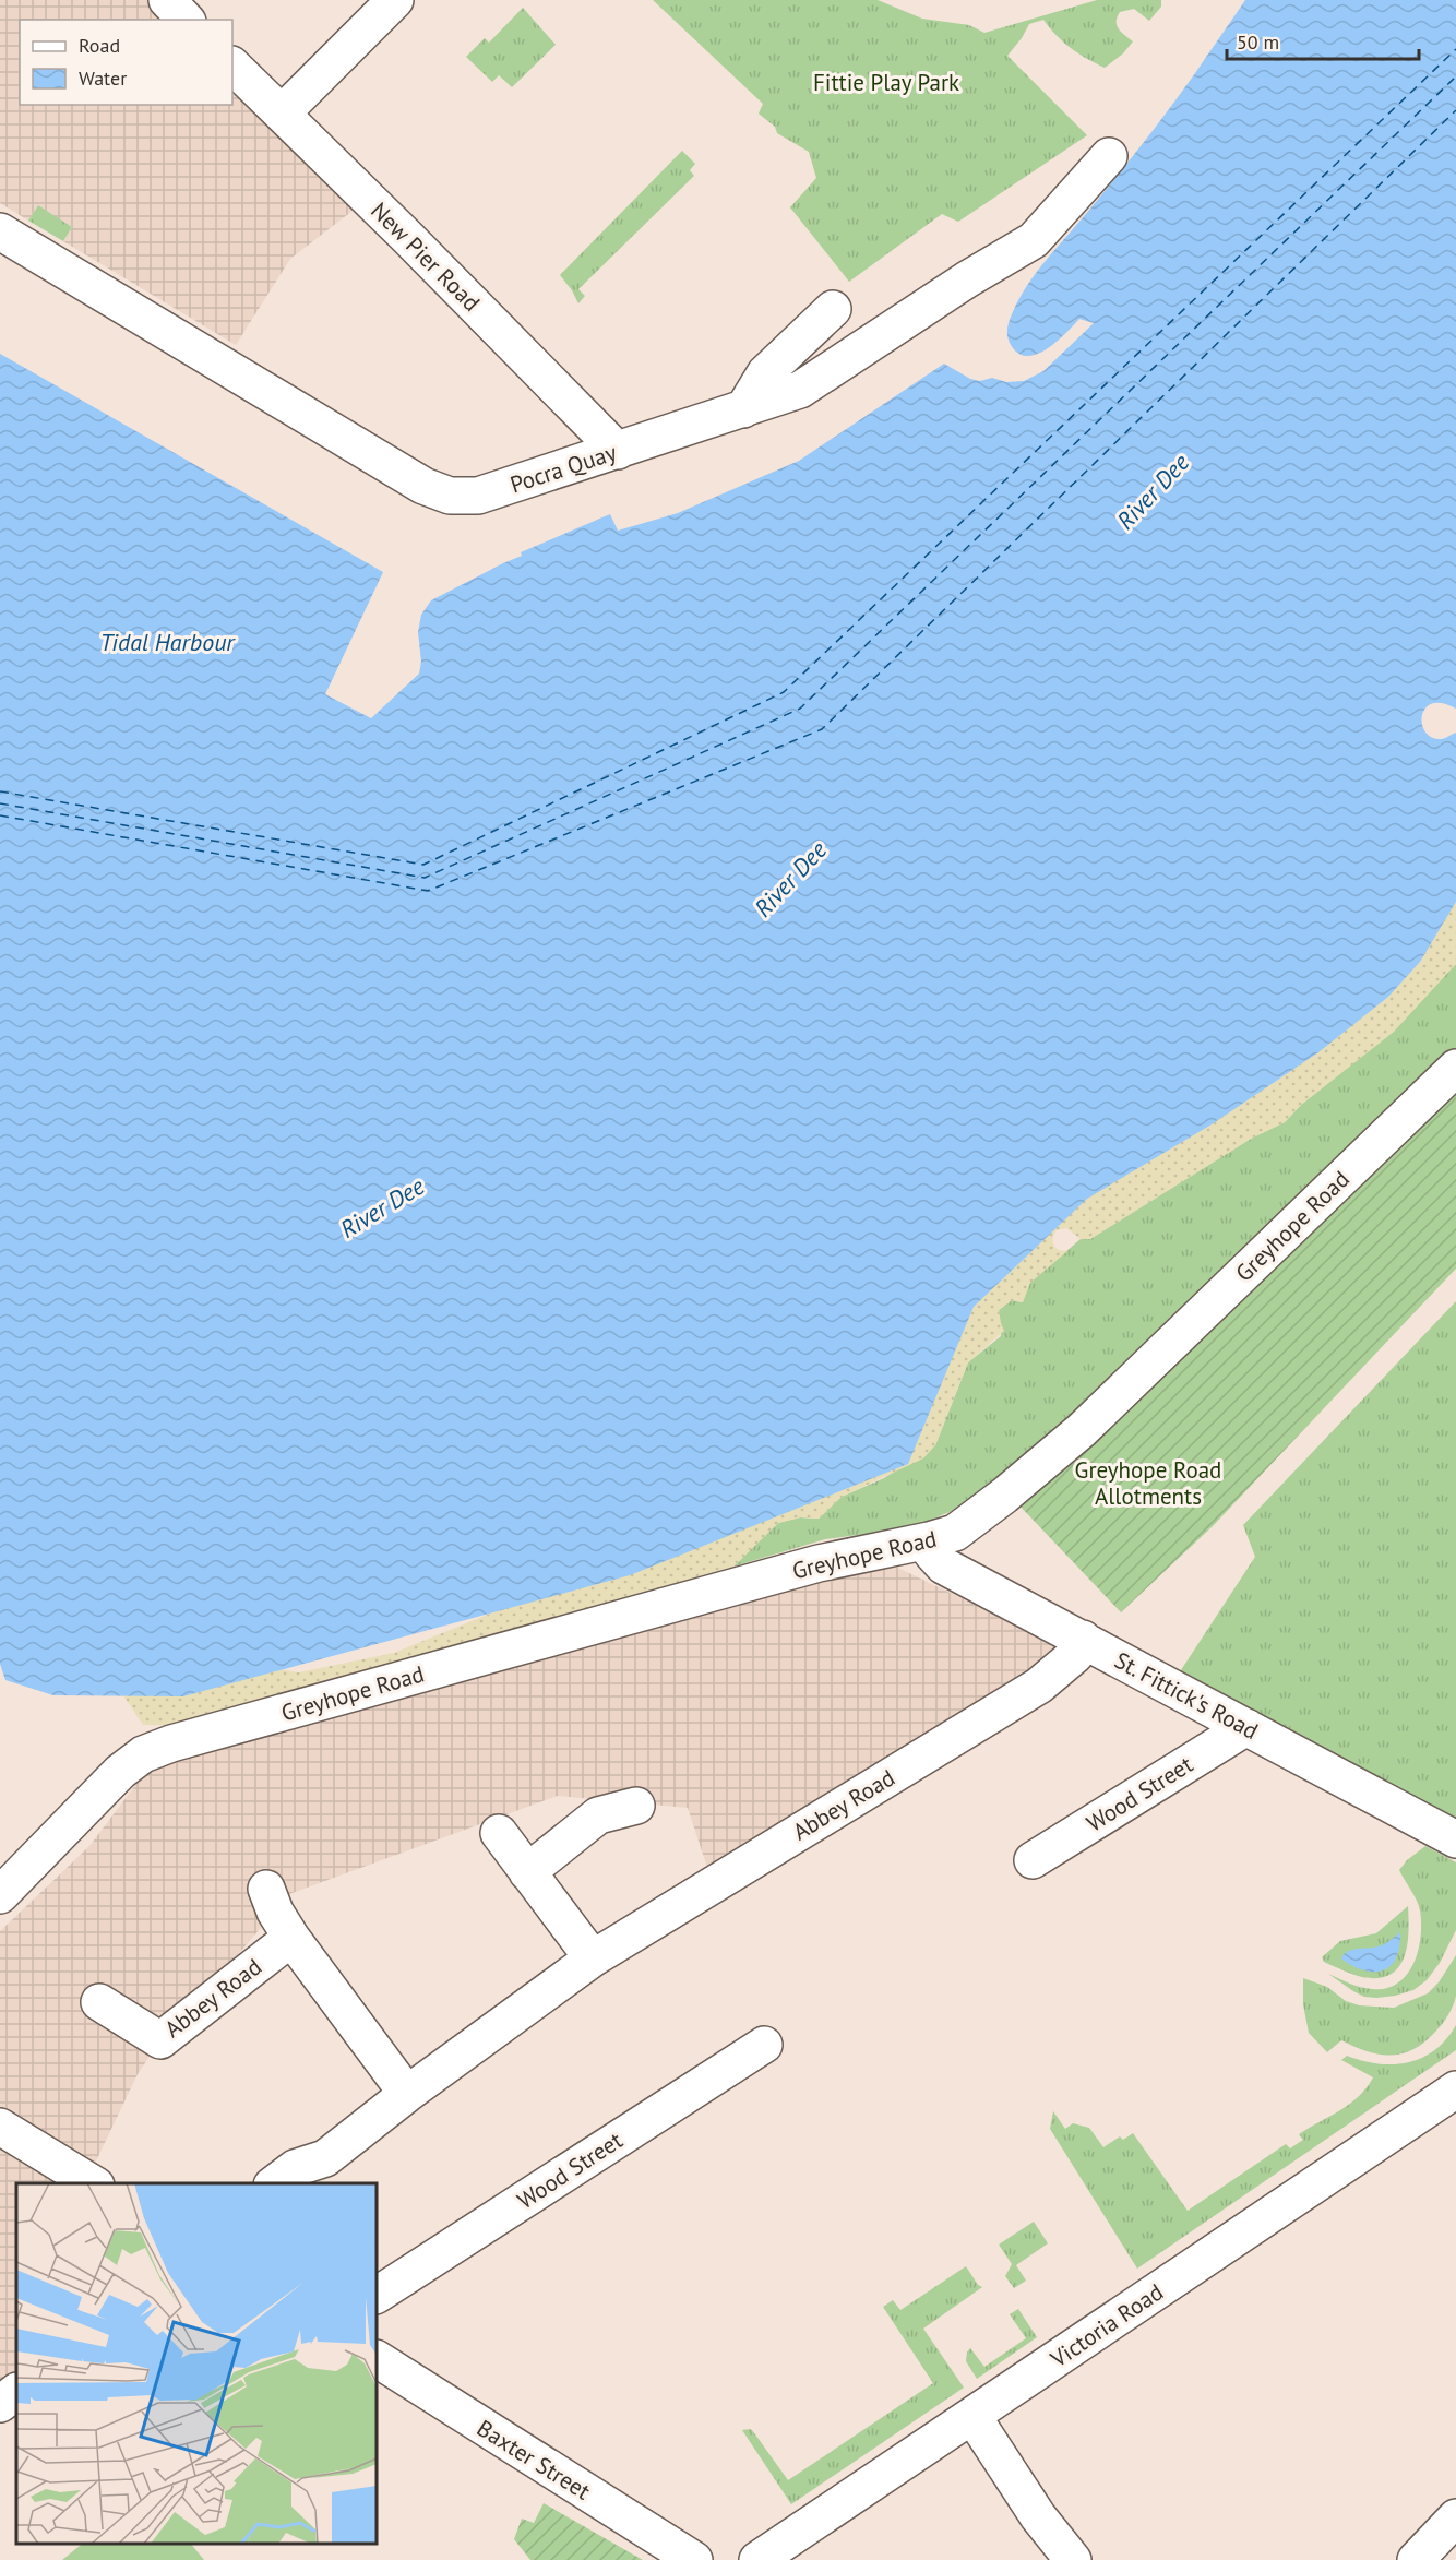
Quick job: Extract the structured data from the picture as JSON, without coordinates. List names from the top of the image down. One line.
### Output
{"streets":{"street":["New Pier Road","Pocra Quay","Greyhope Road","St. Fittick's Road","Wood Street","Abbey Road","Victoria Road","Baxter Street"]},"crossings":[["New Pier Road","Pocra Quay"],["Greyhope Road","St. Fittick's Road"],["St. Fittick's Road","Wood Street"],["St. Fittick's Road","Abbey Road"]],"water":["River Dee","Tidal Harbour"],"parks":["Fittie Play Park","Greyhope Road Allotments"],"legend":["Road","Water"],"scale_bar":"50 m"}
